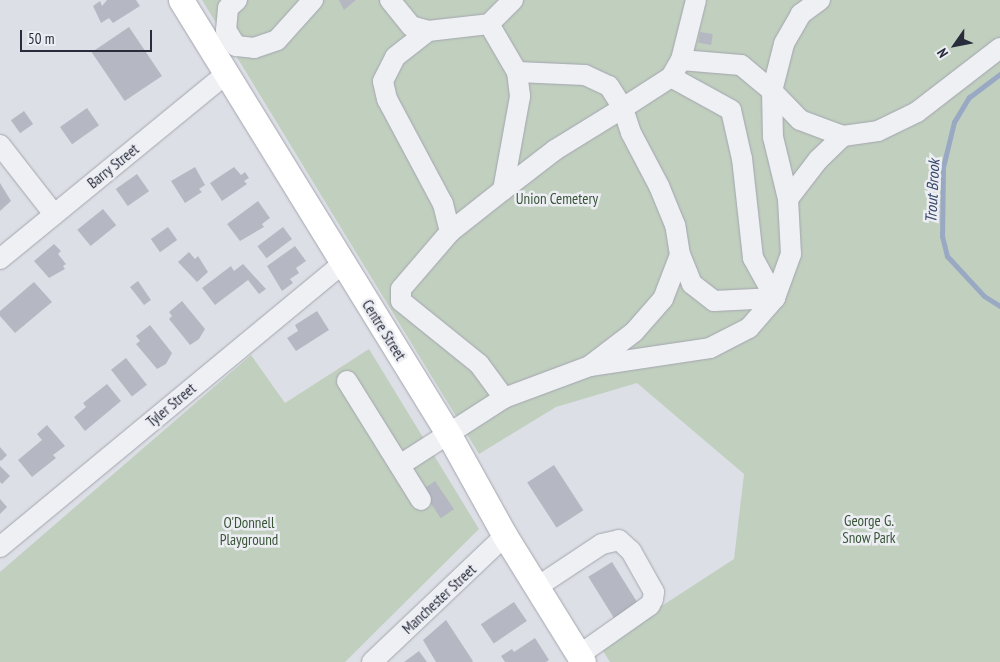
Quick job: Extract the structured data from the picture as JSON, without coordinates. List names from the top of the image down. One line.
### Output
{"streets":{"main road":["Centre Street"],"street":["Barry Street","Tyler Street","Manchester Street"]},"crossings":[["Barry Street","Centre Street"],["Centre Street","Tyler Street"],["Centre Street","Manchester Street"]],"water":["Trout Brook"],"parks":["Union Cemetery","George G. Snow Park","O'Donnell Playground"],"scale_bar":"50 m","north":"bottom left"}
